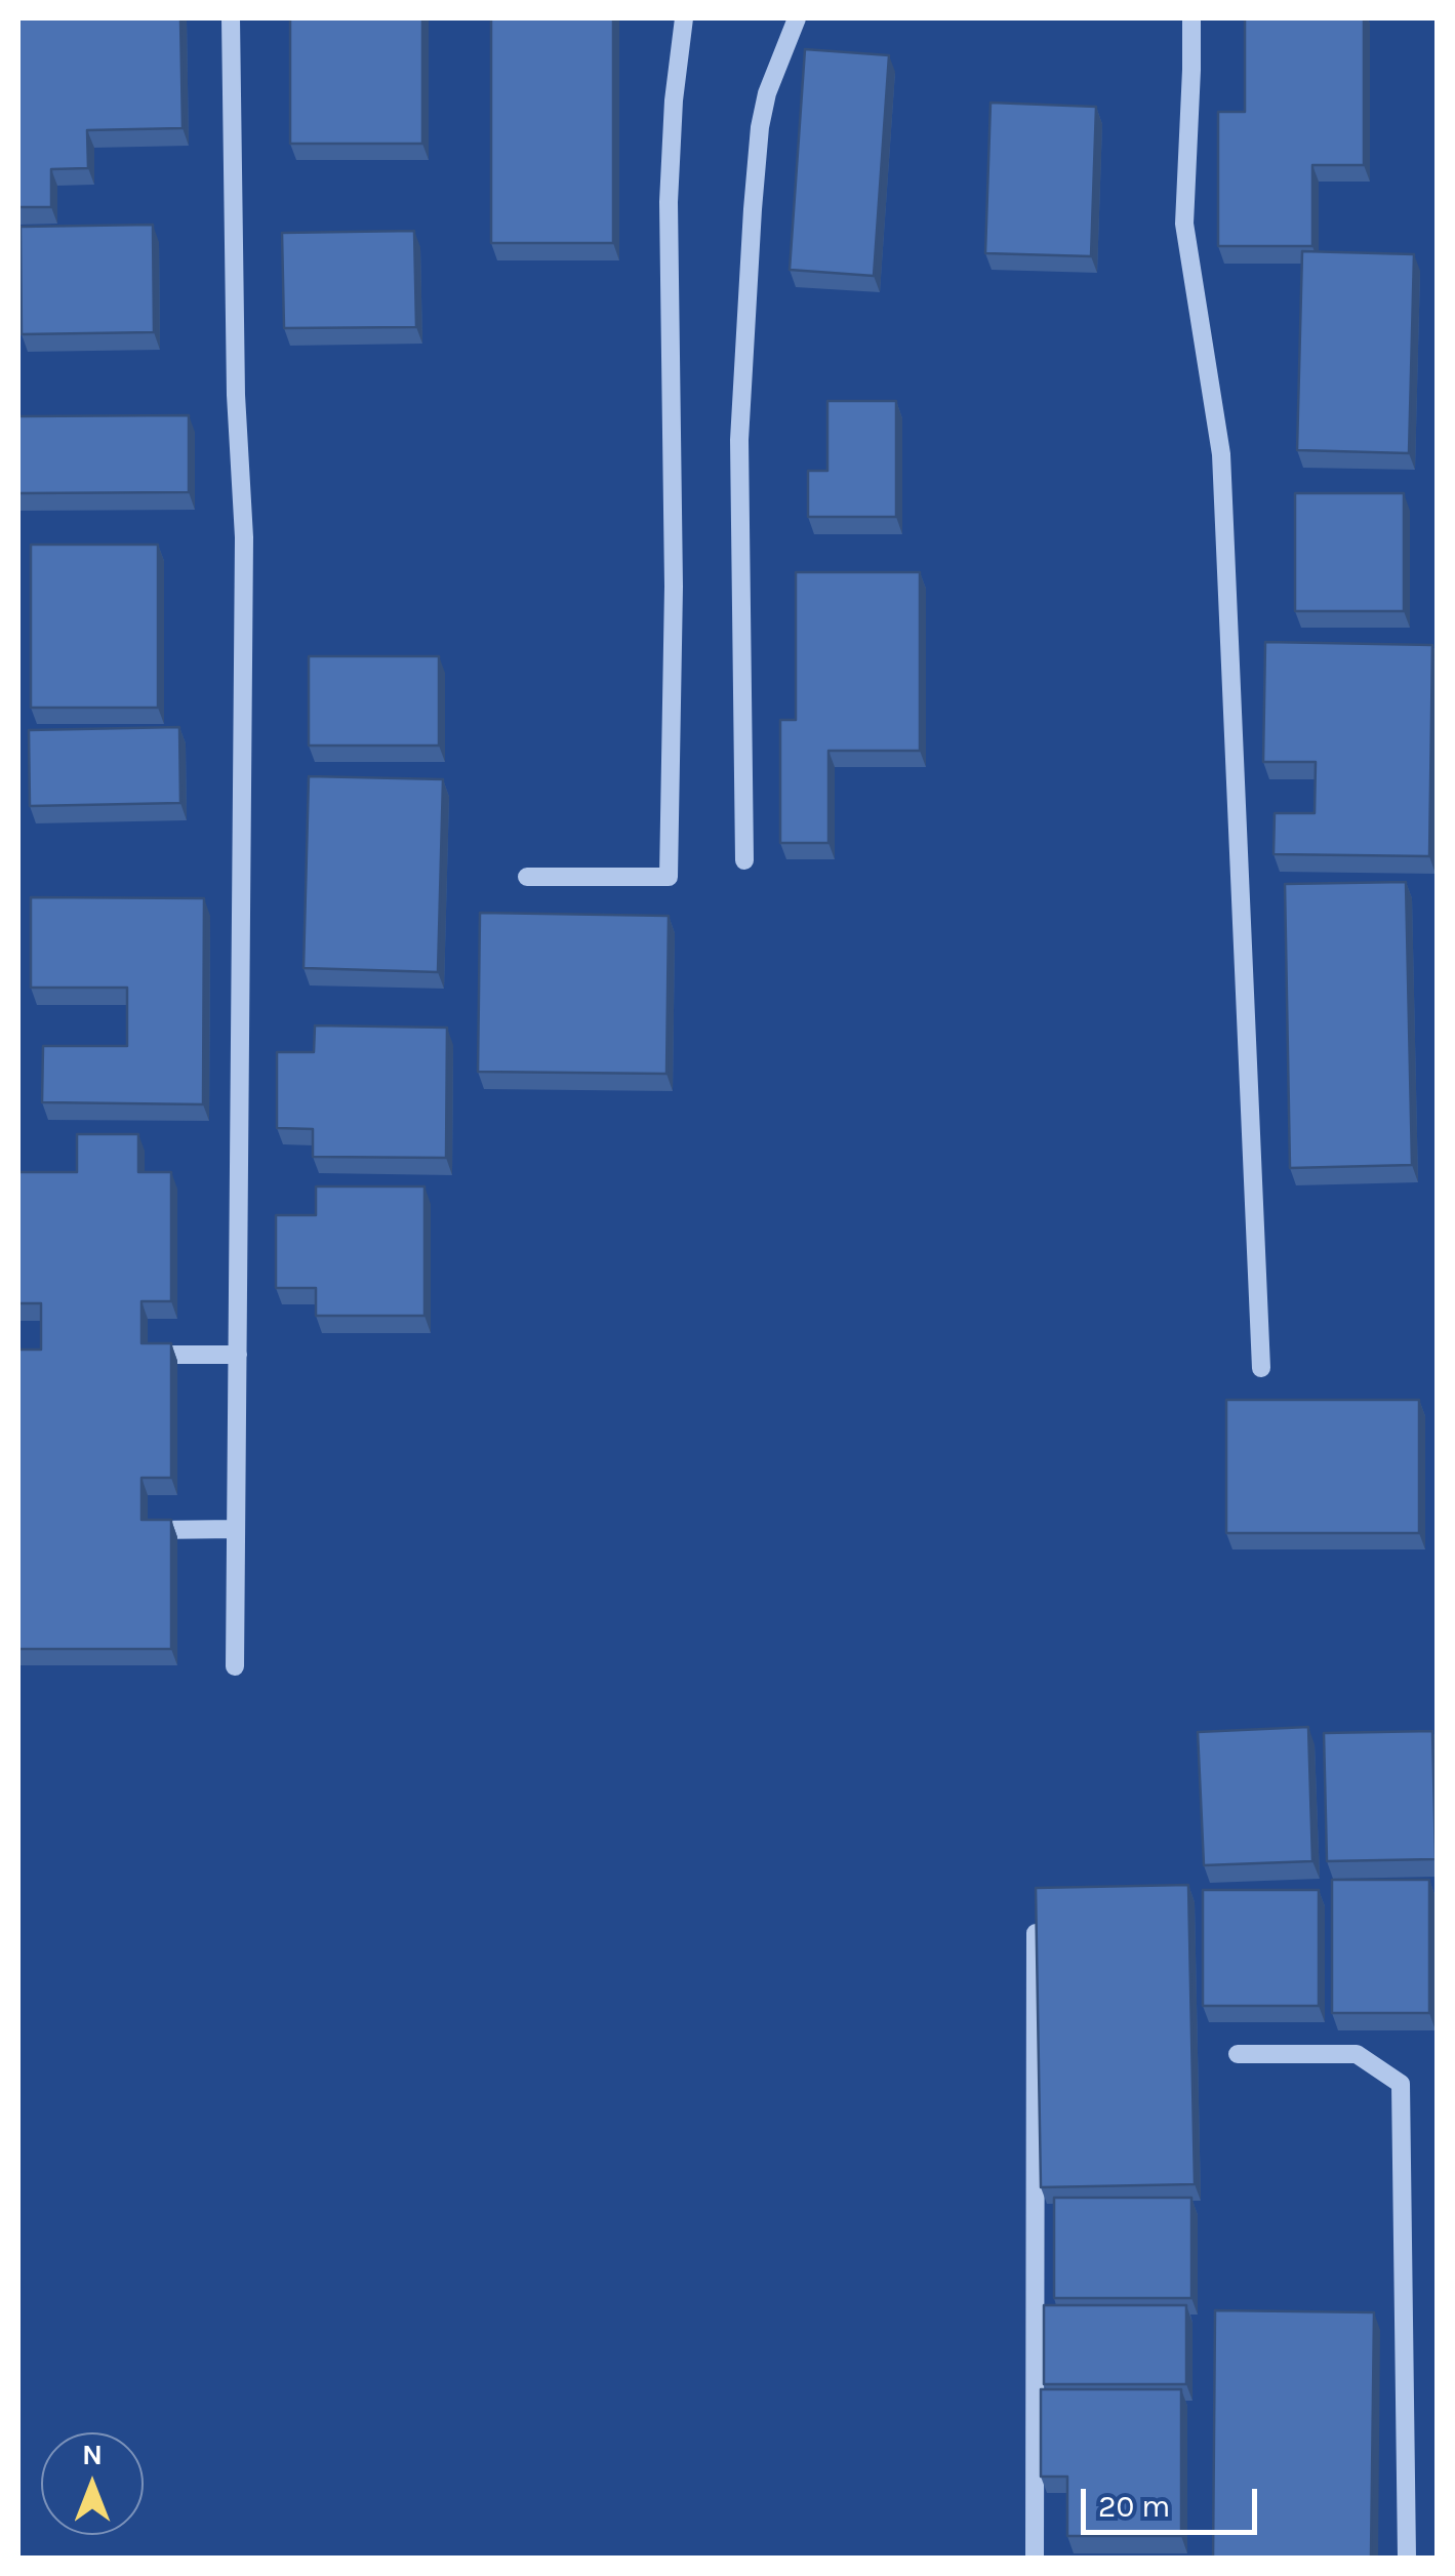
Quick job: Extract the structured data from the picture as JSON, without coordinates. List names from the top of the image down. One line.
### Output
{"scale_bar":"20 m","north":"top"}
